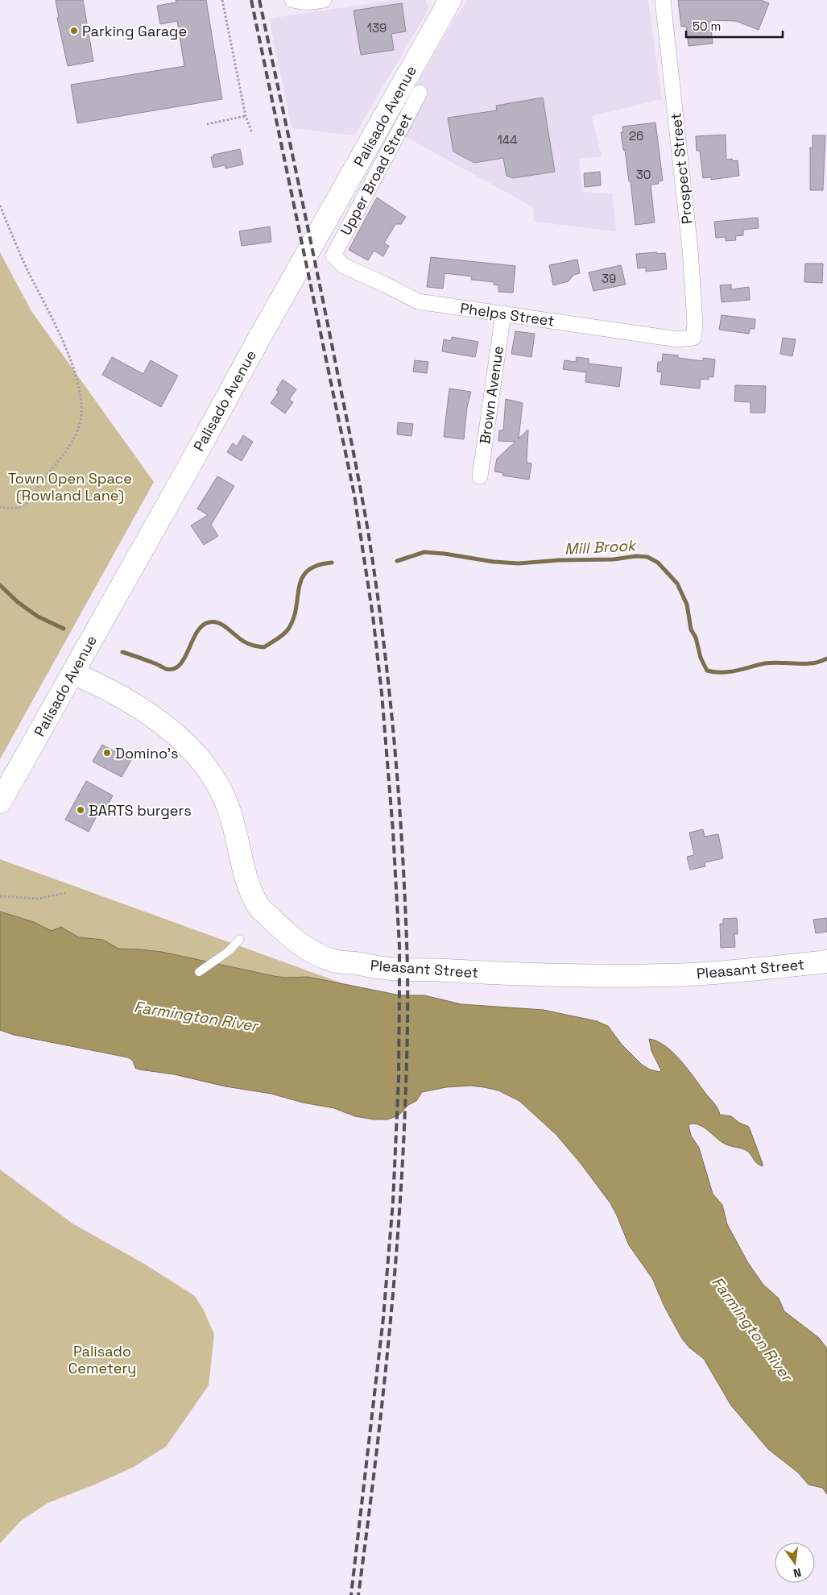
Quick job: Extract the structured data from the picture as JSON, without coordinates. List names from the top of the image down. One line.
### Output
{"streets":{"main road":["Palisado Avenue","Pleasant Street"],"street":["Prospect Street","Upper Broad Street","Phelps Street","Brown Avenue"]},"crossings":[["Palisado Avenue","Pleasant Street"],["Prospect Street","Phelps Street"],["Upper Broad Street","Phelps Street"],["Phelps Street","Brown Avenue"]],"water":["Mill Brook","Farmington River"],"parks":["Town Open Space (Rowland Lane)","Palisado Cemetery"],"places":["Parking Garage","Domino's","BARTS burgers"],"house_numbers":["139","26","144","30","39"],"scale_bar":"50 m","north":"bottom"}
